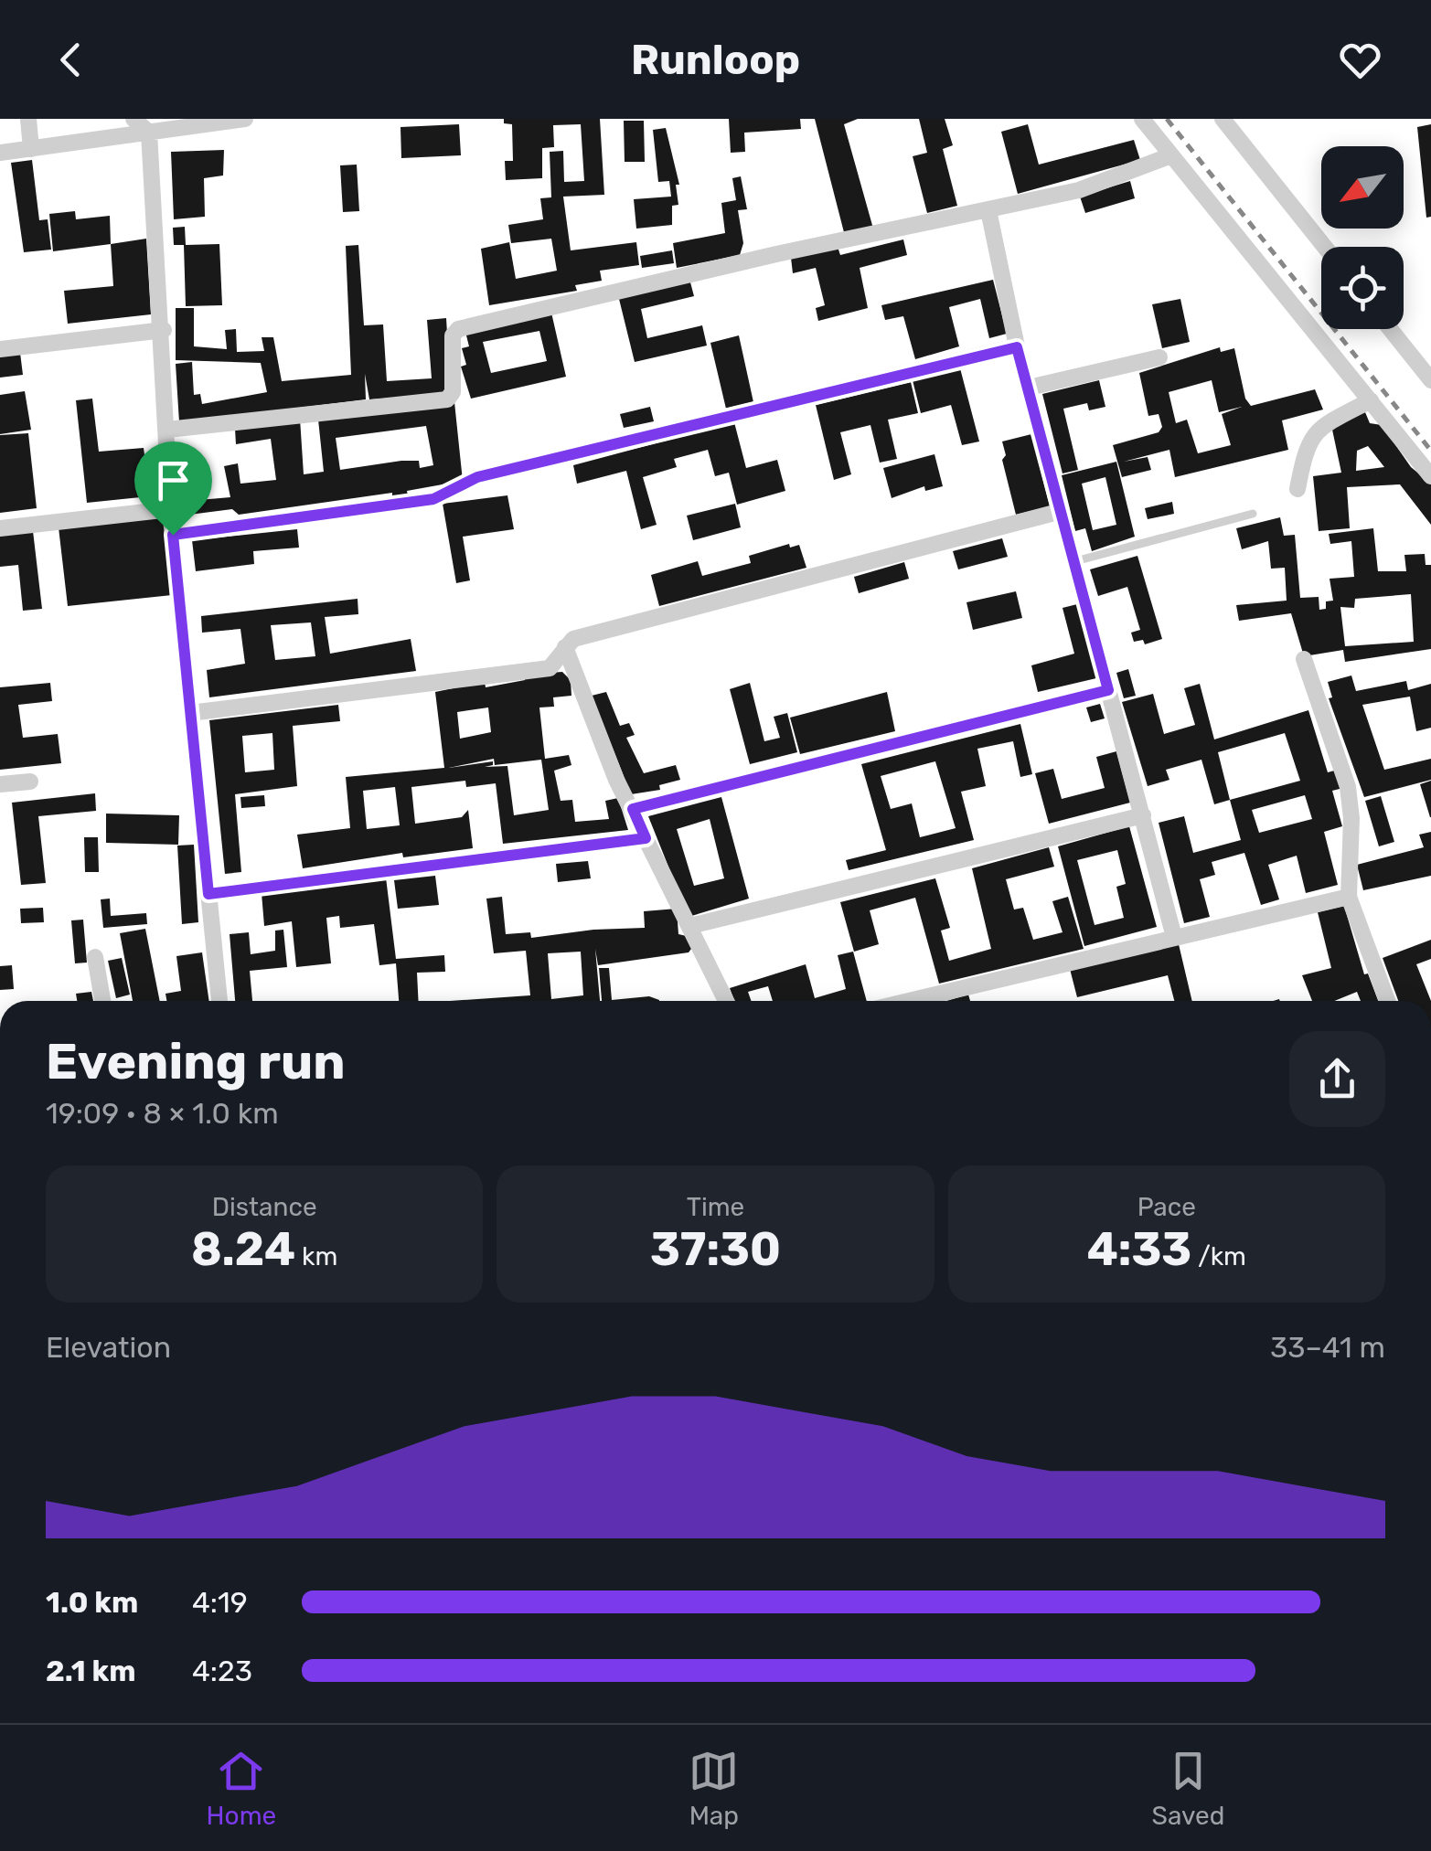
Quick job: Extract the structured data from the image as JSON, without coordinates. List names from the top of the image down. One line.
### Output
{"north":"bottom left","page":{"header":"Runloop","heading":["Evening run","19:09 · 8 × 1.0 km"],"stats":[["Distance","8.24 km"],["Time","37:30"],["Pace","4:33 /km"]],"chart":["Elevation","33–41 m"],"list":[{"name":"1.0 km","note":"4:19"},{"name":"2.1 km","note":"4:23"}],"tabs":["Home","Map","Saved"]}}
